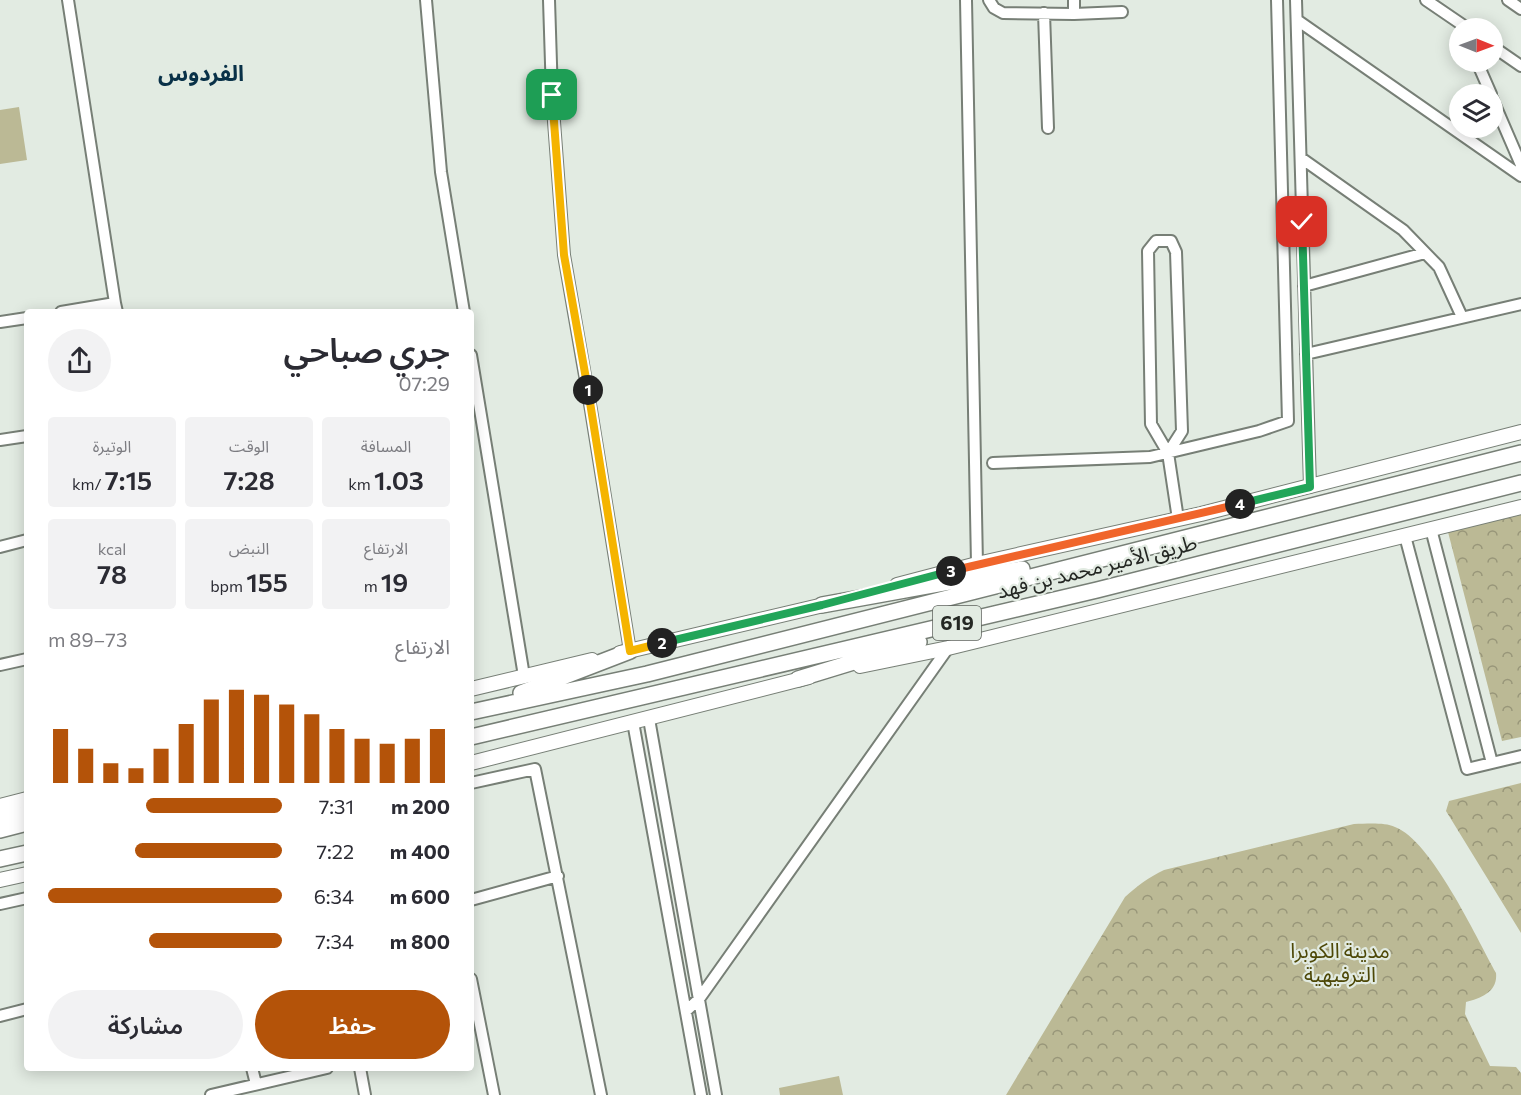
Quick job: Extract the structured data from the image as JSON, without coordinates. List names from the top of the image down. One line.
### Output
{"streets":{"highway":["طريق الأمير محمد بن فهد","619"]},"districts":["الفردوس"],"parks":["مدينة الكوبرا الترفيهية"],"north":"right","page":{"heading":["جري صباحي","07:29"],"pins":["1","4","3","2"],"stats":[["المسافة","1.03 km"],["الوقت","7:28"],["الوتيرة","7:15 /km"],["الارتفاع","19 m"],["النبض","155 bpm"],["kcal","78"]],"chart":["الارتفاع","73–89 m"],"list":[{"name":"200 m","note":"7:31"},{"name":"400 m","note":"7:22"},{"name":"600 m","note":"6:34"},{"name":"800 m","note":"7:34"}],"buttons":["حفظ","مشاركة"]}}
